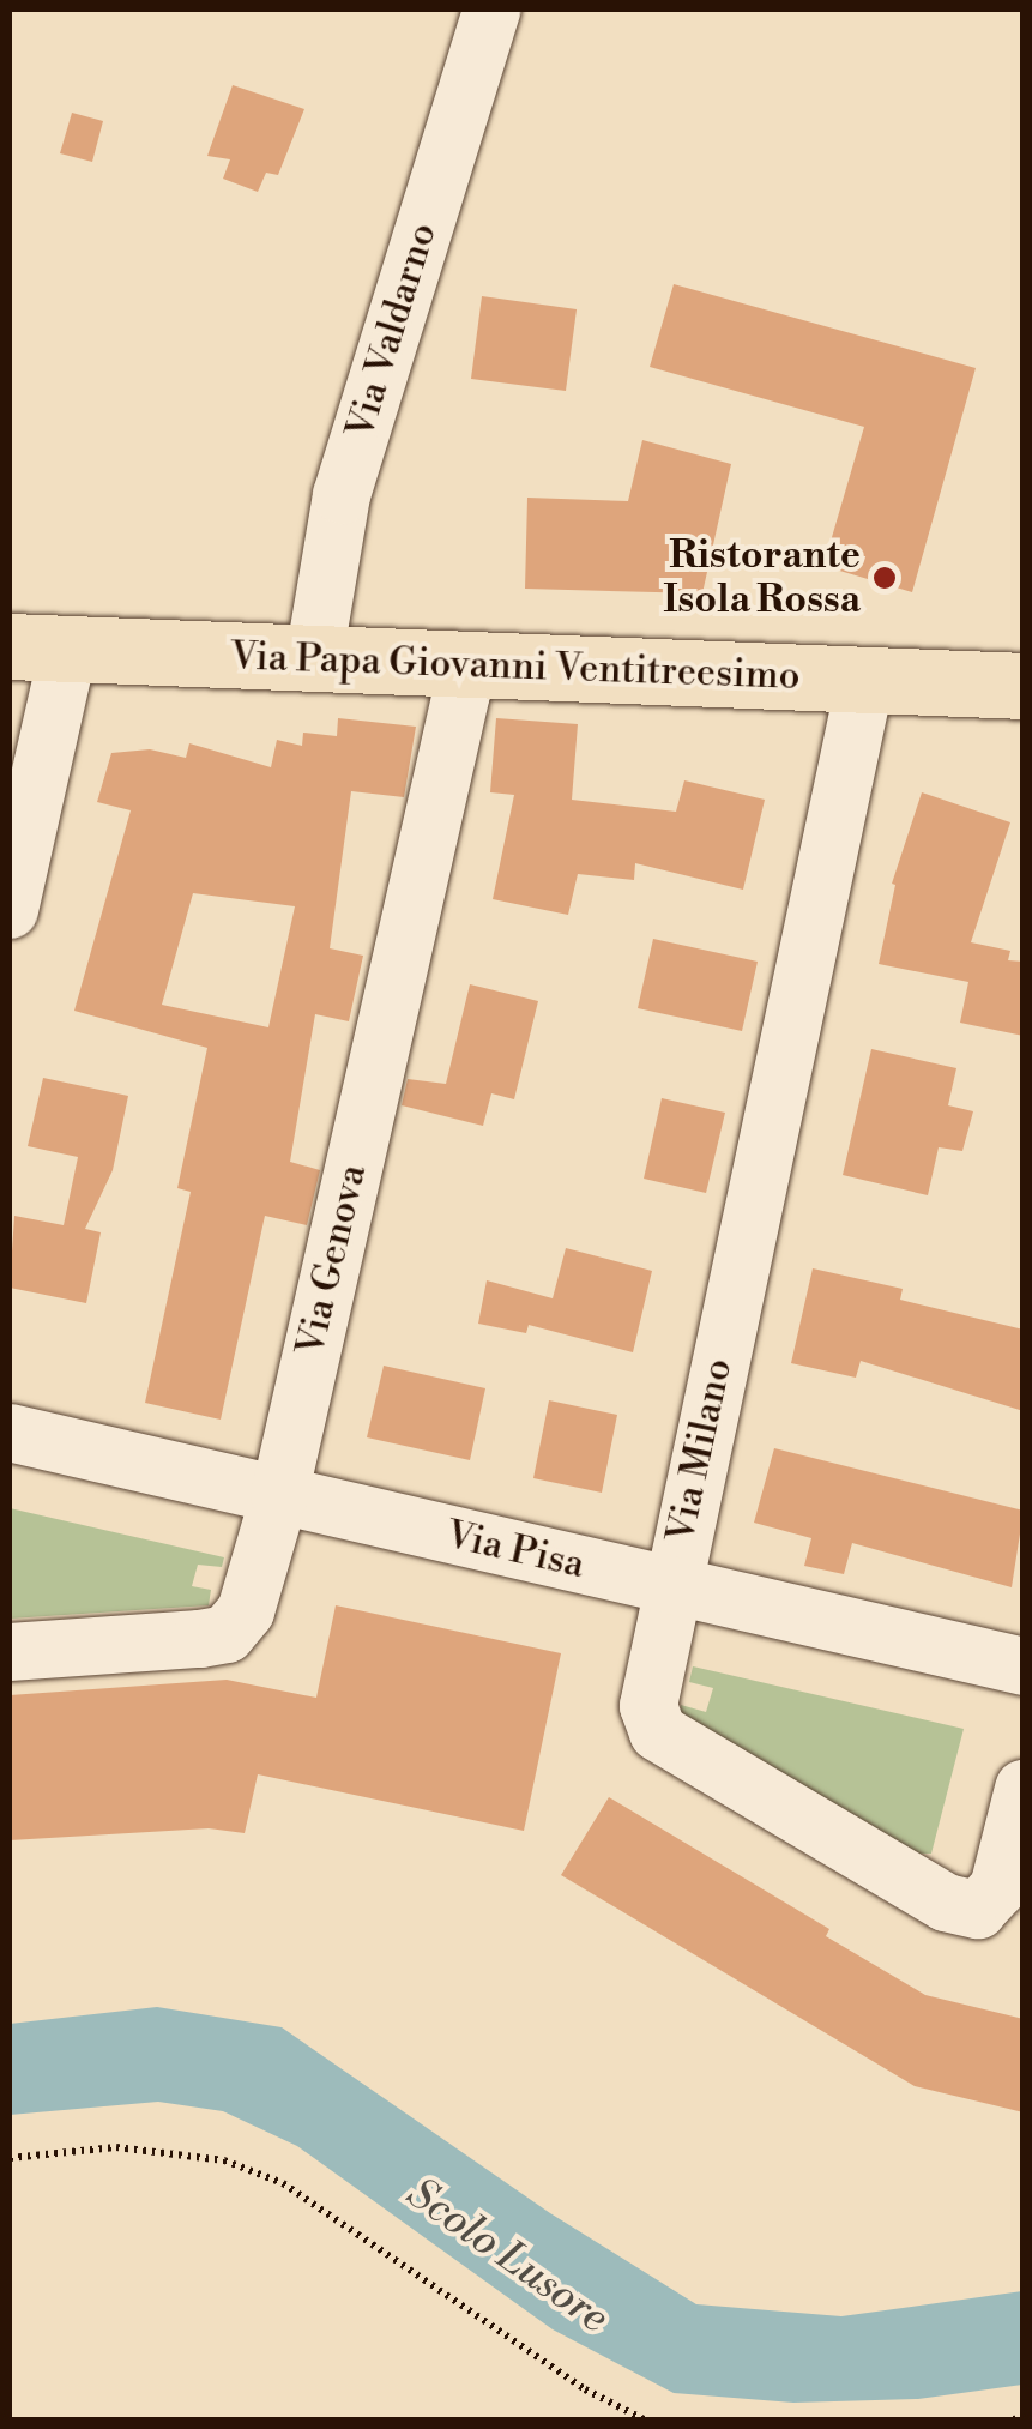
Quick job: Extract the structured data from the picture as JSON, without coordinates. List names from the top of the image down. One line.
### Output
{"streets":{"main road":["Via Papa Giovanni Ventitreesimo"],"street":["Via Valdarno","Via Genova","Via Milano","Via Pisa"]},"crossings":[["Via Valdarno","Via Papa Giovanni Ventitreesimo"],["Via Papa Giovanni Ventitreesimo","Via Genova"],["Via Papa Giovanni Ventitreesimo","Via Milano"],["Via Genova","Via Pisa"],["Via Milano","Via Pisa"]],"water":["Scolo Lusore"],"places":["Ristorante Isola Rossa"]}
